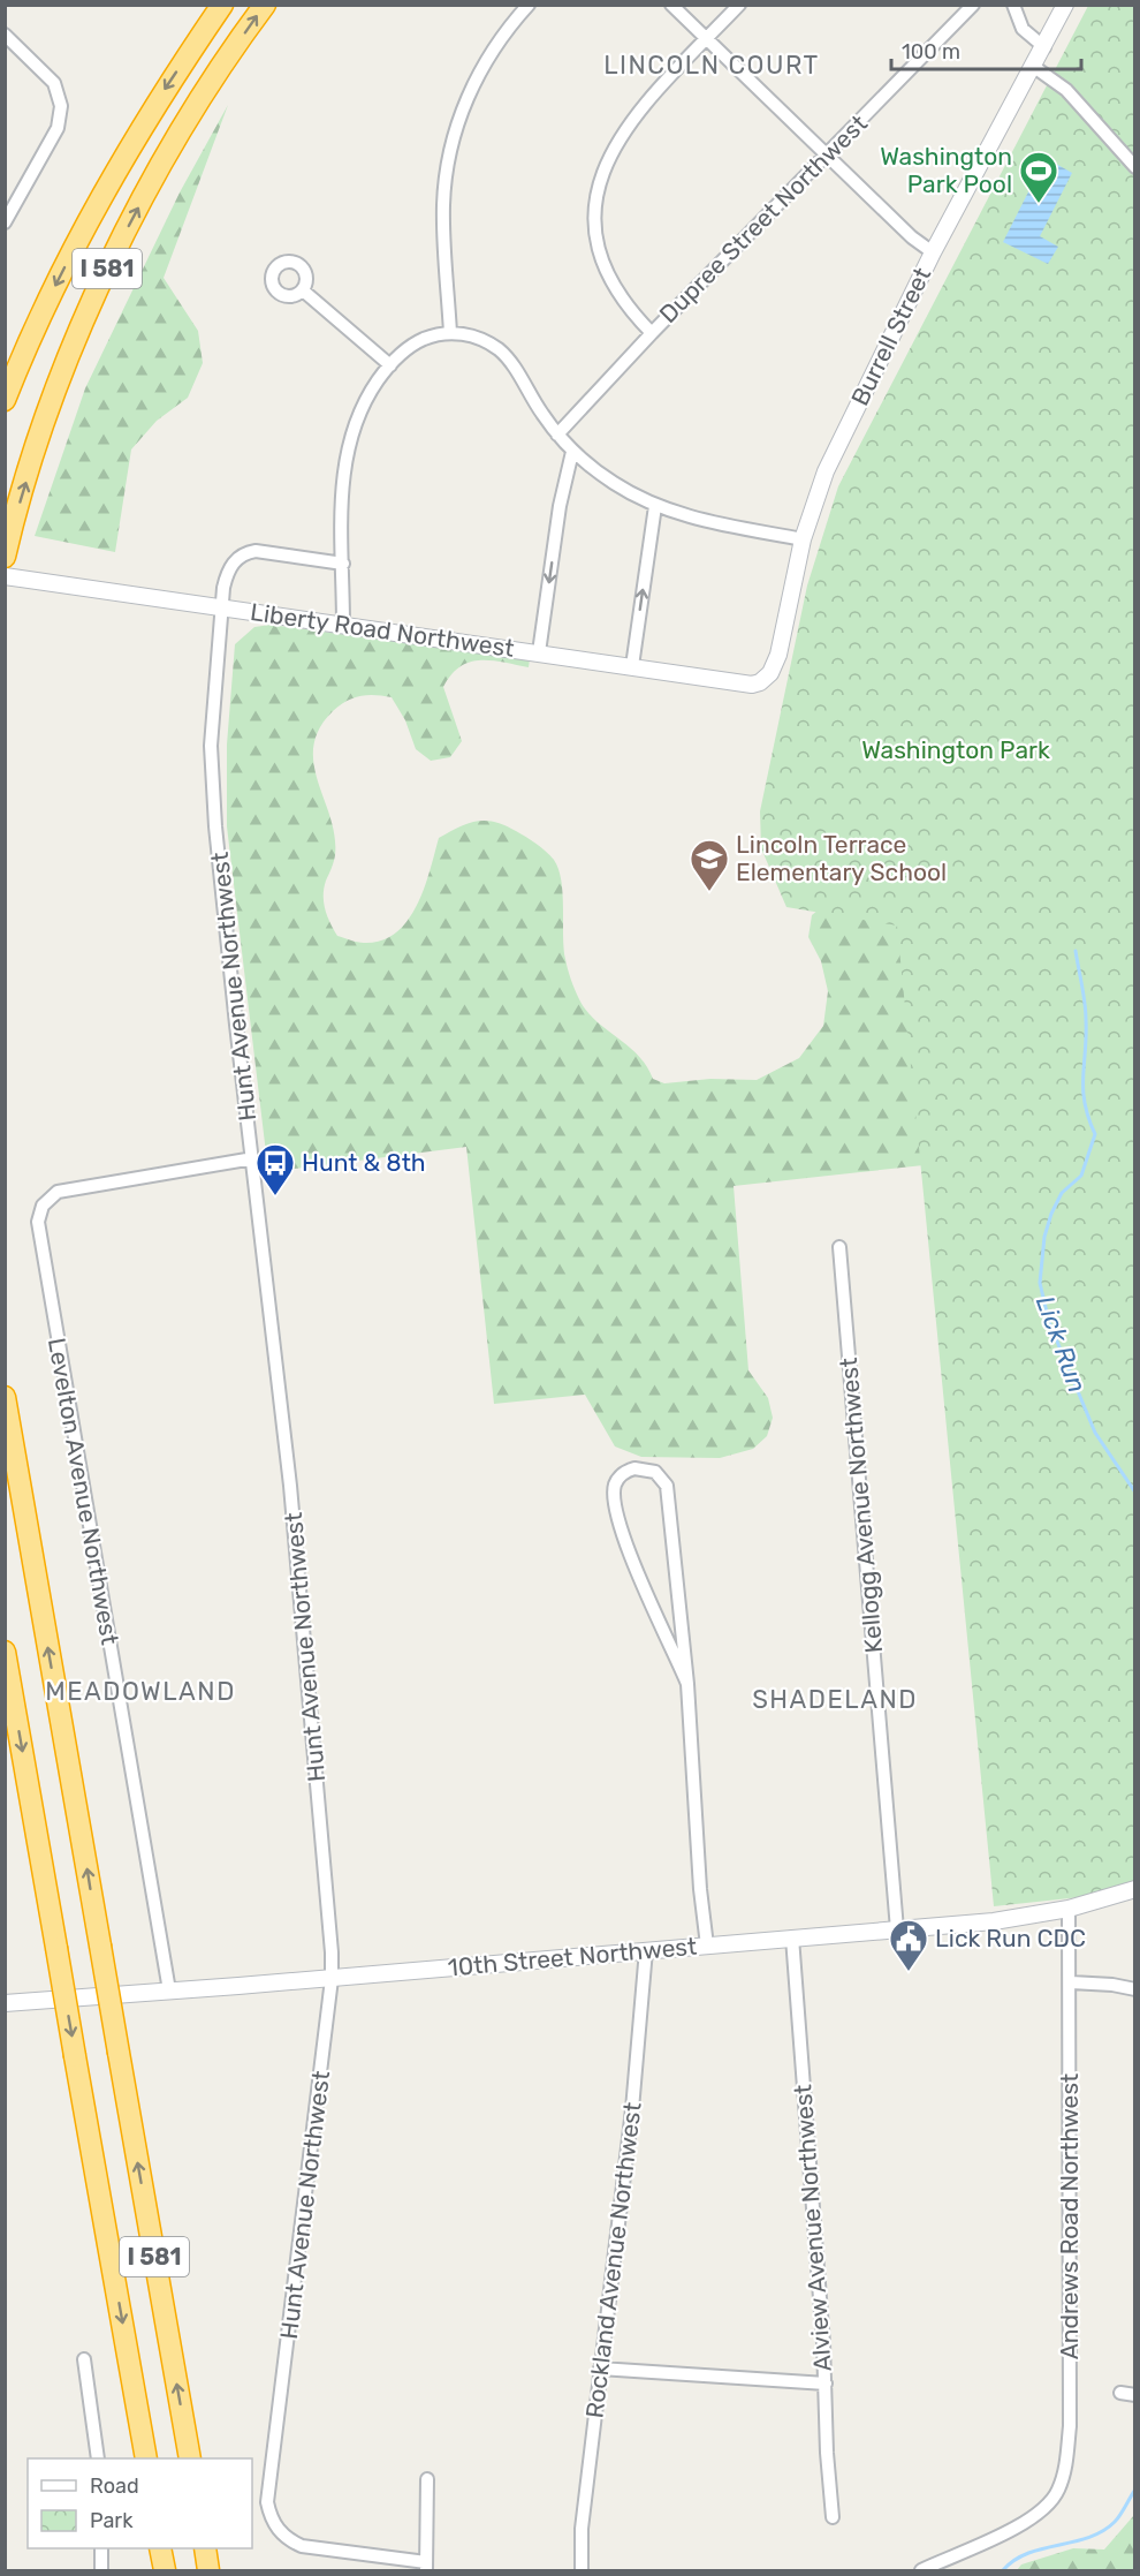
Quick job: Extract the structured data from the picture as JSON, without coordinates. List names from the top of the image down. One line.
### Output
{"streets":{"highway":["I 581"],"street":["Dupree Street Northwest","Burrell Street","Liberty Road Northwest","Hunt Avenue Northwest","Levelton Avenue Northwest","Kellogg Avenue Northwest","10th Street Northwest","Andrews Road Northwest","Alview Avenue Northwest","Rockland Avenue Northwest"]},"crossings":[["Burrell Street","Liberty Road Northwest"],["Liberty Road Northwest","Hunt Avenue Northwest"],["Hunt Avenue Northwest","Levelton Avenue Northwest"],["Hunt Avenue Northwest","10th Street Northwest"],["Levelton Avenue Northwest","10th Street Northwest"],["Kellogg Avenue Northwest","10th Street Northwest"],["10th Street Northwest","Andrews Road Northwest"],["10th Street Northwest","Alview Avenue Northwest"],["10th Street Northwest","Rockland Avenue Northwest"]],"districts":["LINCOLN COURT","MEADOWLAND","SHADELAND"],"water":["Lick Run"],"parks":["Washington Park"],"places":{"sports":["Washington Park Pool"],"school or university":["Lincoln Terrace Elementary School"],"bus stop":["Hunt & 8th"],"public building":["Lick Run CDC"]},"legend":["Road","Park"],"scale_bar":"100 m"}
